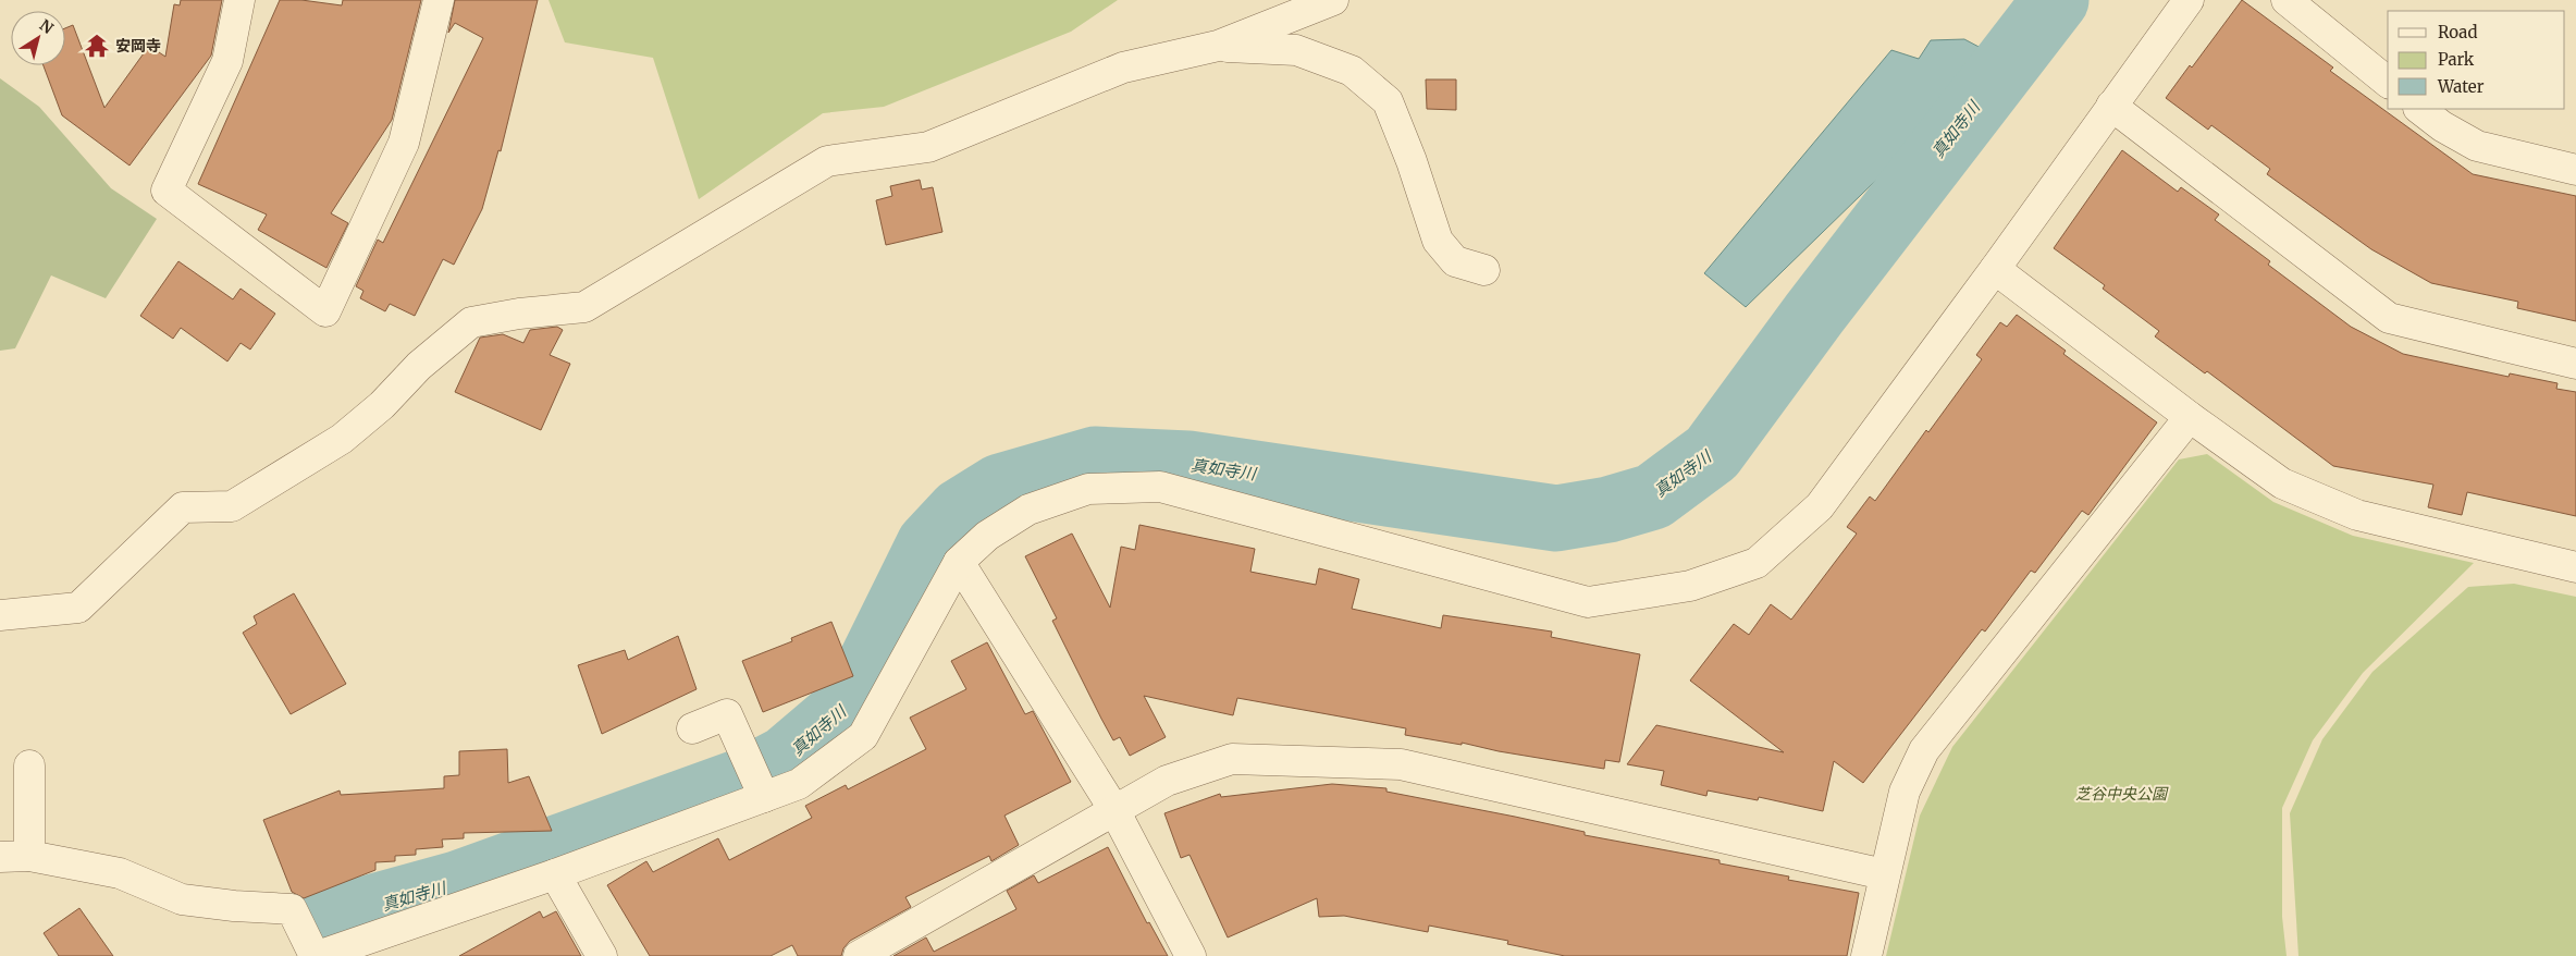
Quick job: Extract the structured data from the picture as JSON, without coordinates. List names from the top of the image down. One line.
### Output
{"water":["真如寺川"],"parks":["芝谷中央公園"],"places":{"temple":["安岡寺"]},"legend":["Road","Park","Water"],"north":"top right"}
